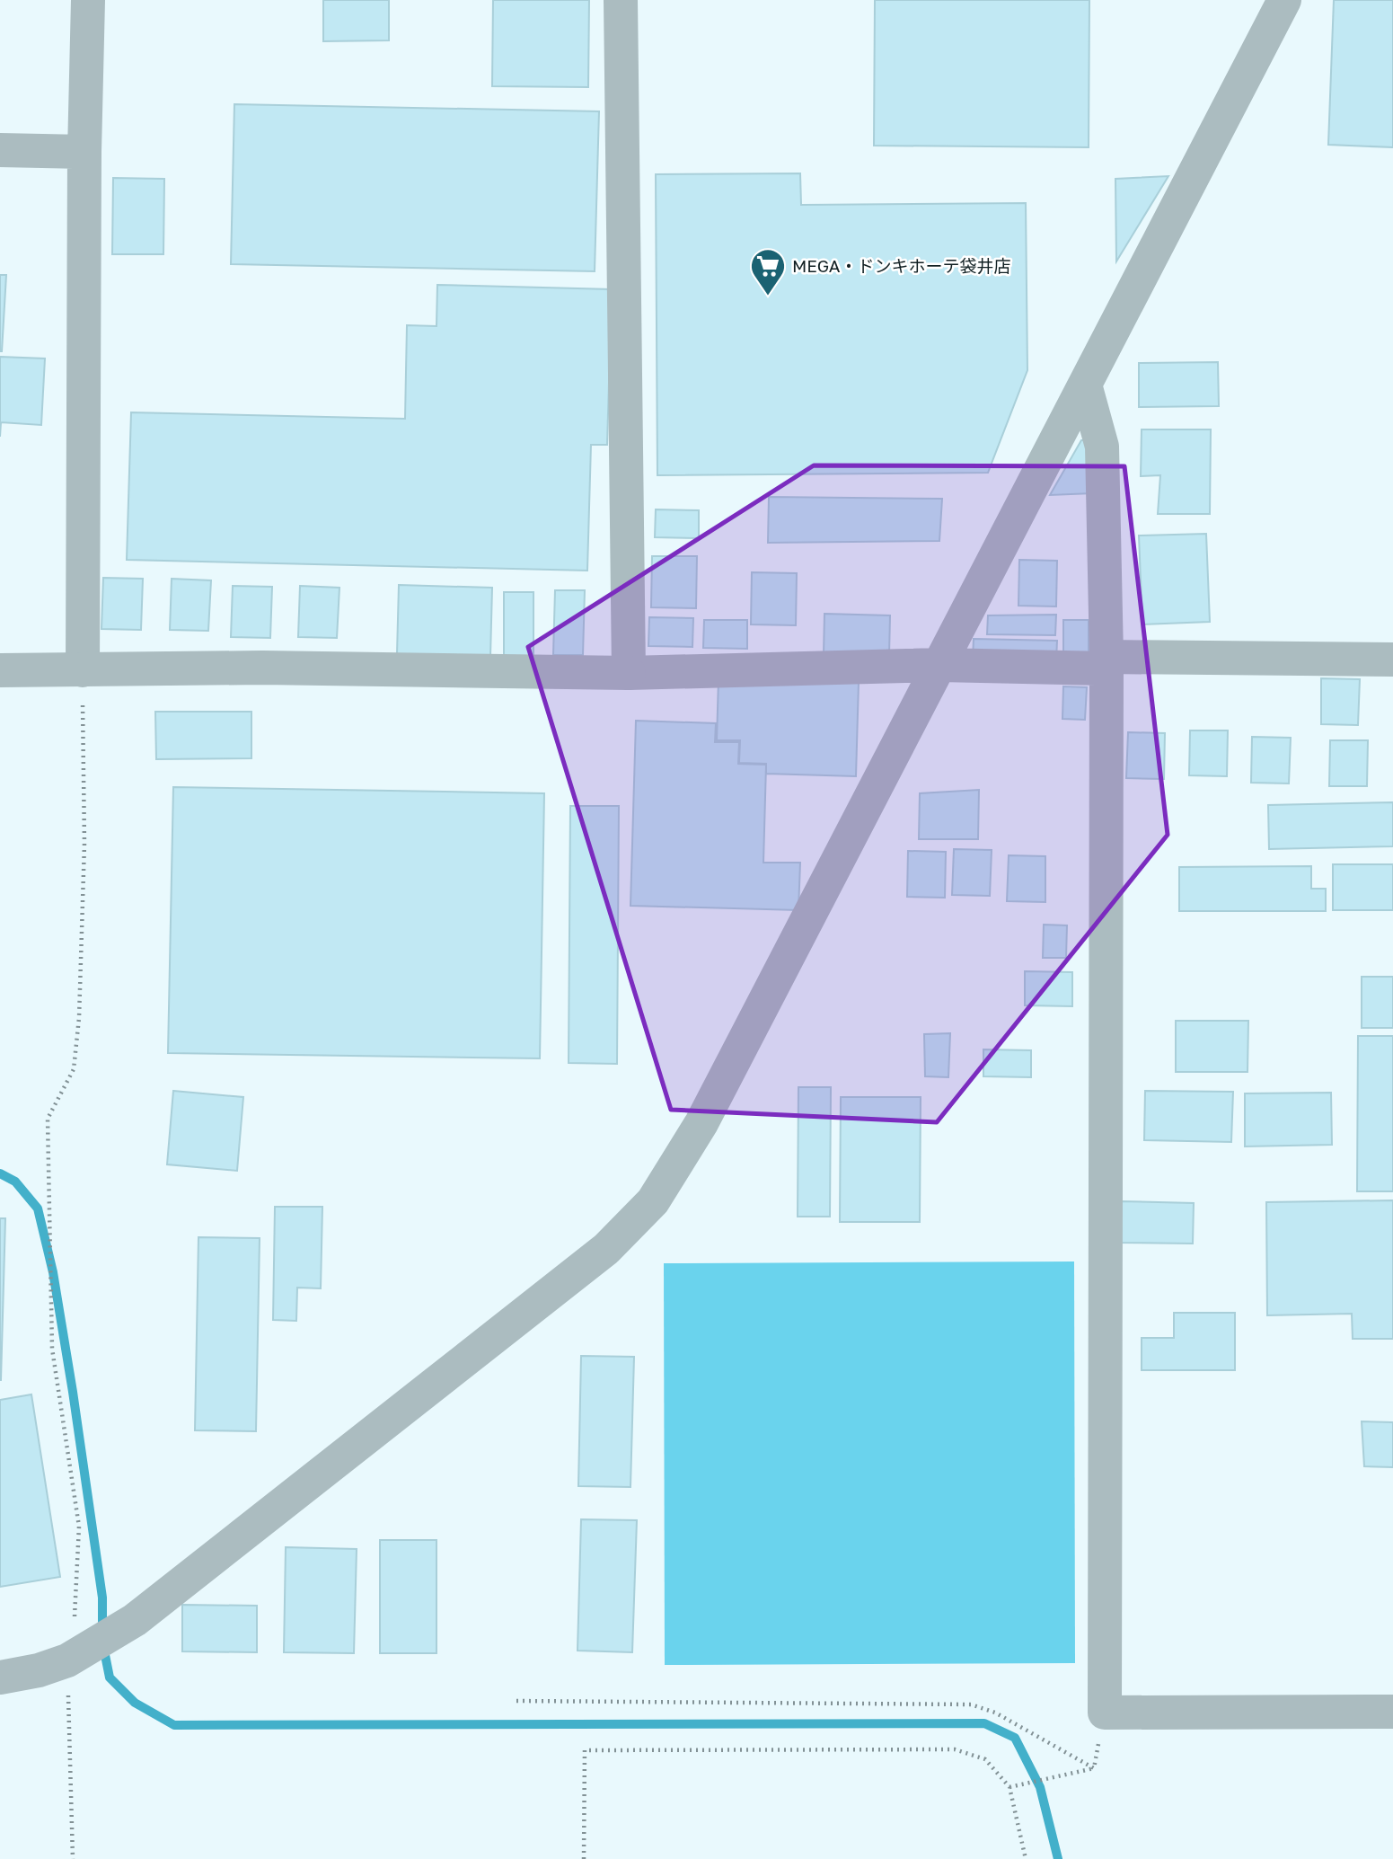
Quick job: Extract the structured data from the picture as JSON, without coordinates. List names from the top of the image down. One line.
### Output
{"places":{"supermarket":["MEGA・ドンキホーテ袋井店"]}}
